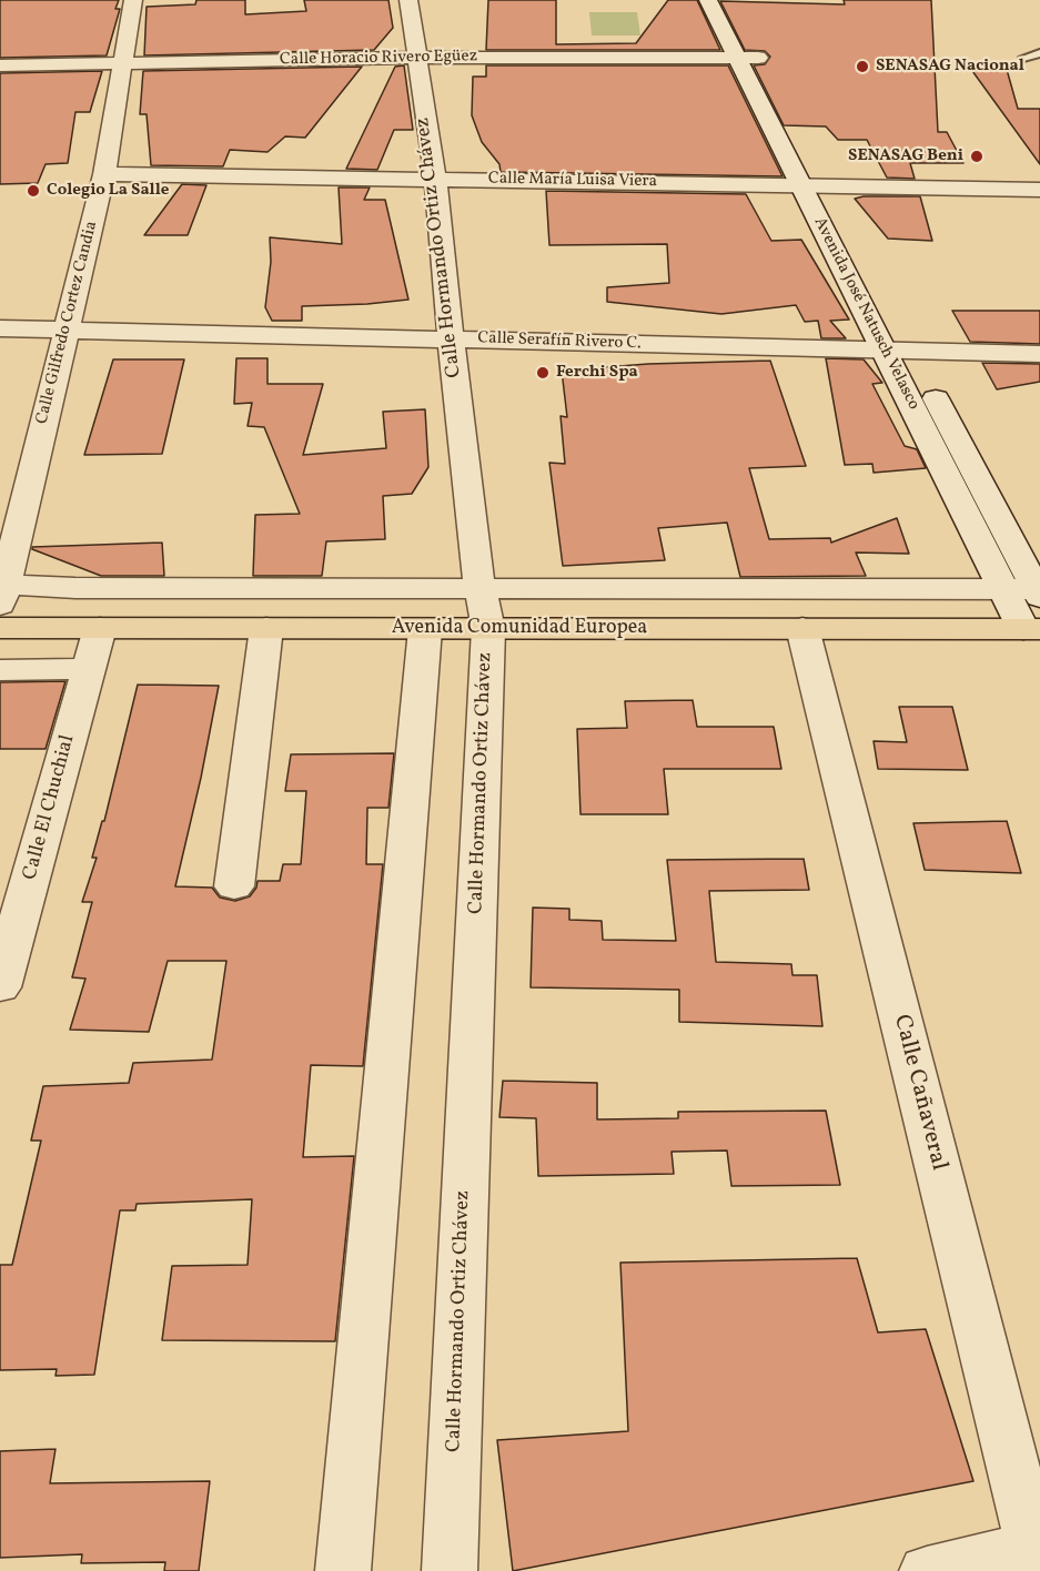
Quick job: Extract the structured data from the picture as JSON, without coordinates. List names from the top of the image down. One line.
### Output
{"streets":{"highway":["Avenida Comunidad Europea"],"street":["Calle Horacio Rivero Egüez","Calle María Luisa Viera","Calle Hormando Ortiz Chávez","Avenida José Natusch Velasco","Calle Gilfredo Cortez Candia","Calle Serafín Rivero C.","Calle El Chuchial","Calle Cañaveral"]},"crossings":[["Calle Horacio Rivero Egüez","Calle Hormando Ortiz Chávez"],["Calle Horacio Rivero Egüez","Avenida José Natusch Velasco"],["Calle Horacio Rivero Egüez","Calle Gilfredo Cortez Candia"],["Calle María Luisa Viera","Calle Hormando Ortiz Chávez"],["Calle María Luisa Viera","Avenida José Natusch Velasco"],["Calle María Luisa Viera","Calle Gilfredo Cortez Candia"],["Calle Hormando Ortiz Chávez","Calle Serafín Rivero C."],["Calle Hormando Ortiz Chávez","Avenida Comunidad Europea"],["Avenida José Natusch Velasco","Calle Serafín Rivero C."],["Avenida José Natusch Velasco","Avenida Comunidad Europea"],["Calle Gilfredo Cortez Candia","Calle Serafín Rivero C."],["Avenida Comunidad Europea","Calle El Chuchial"],["Avenida Comunidad Europea","Calle Cañaveral"]],"places":["SENASAG Nacional","SENASAG Beni","Colegio La Salle","Ferchi Spa"]}
